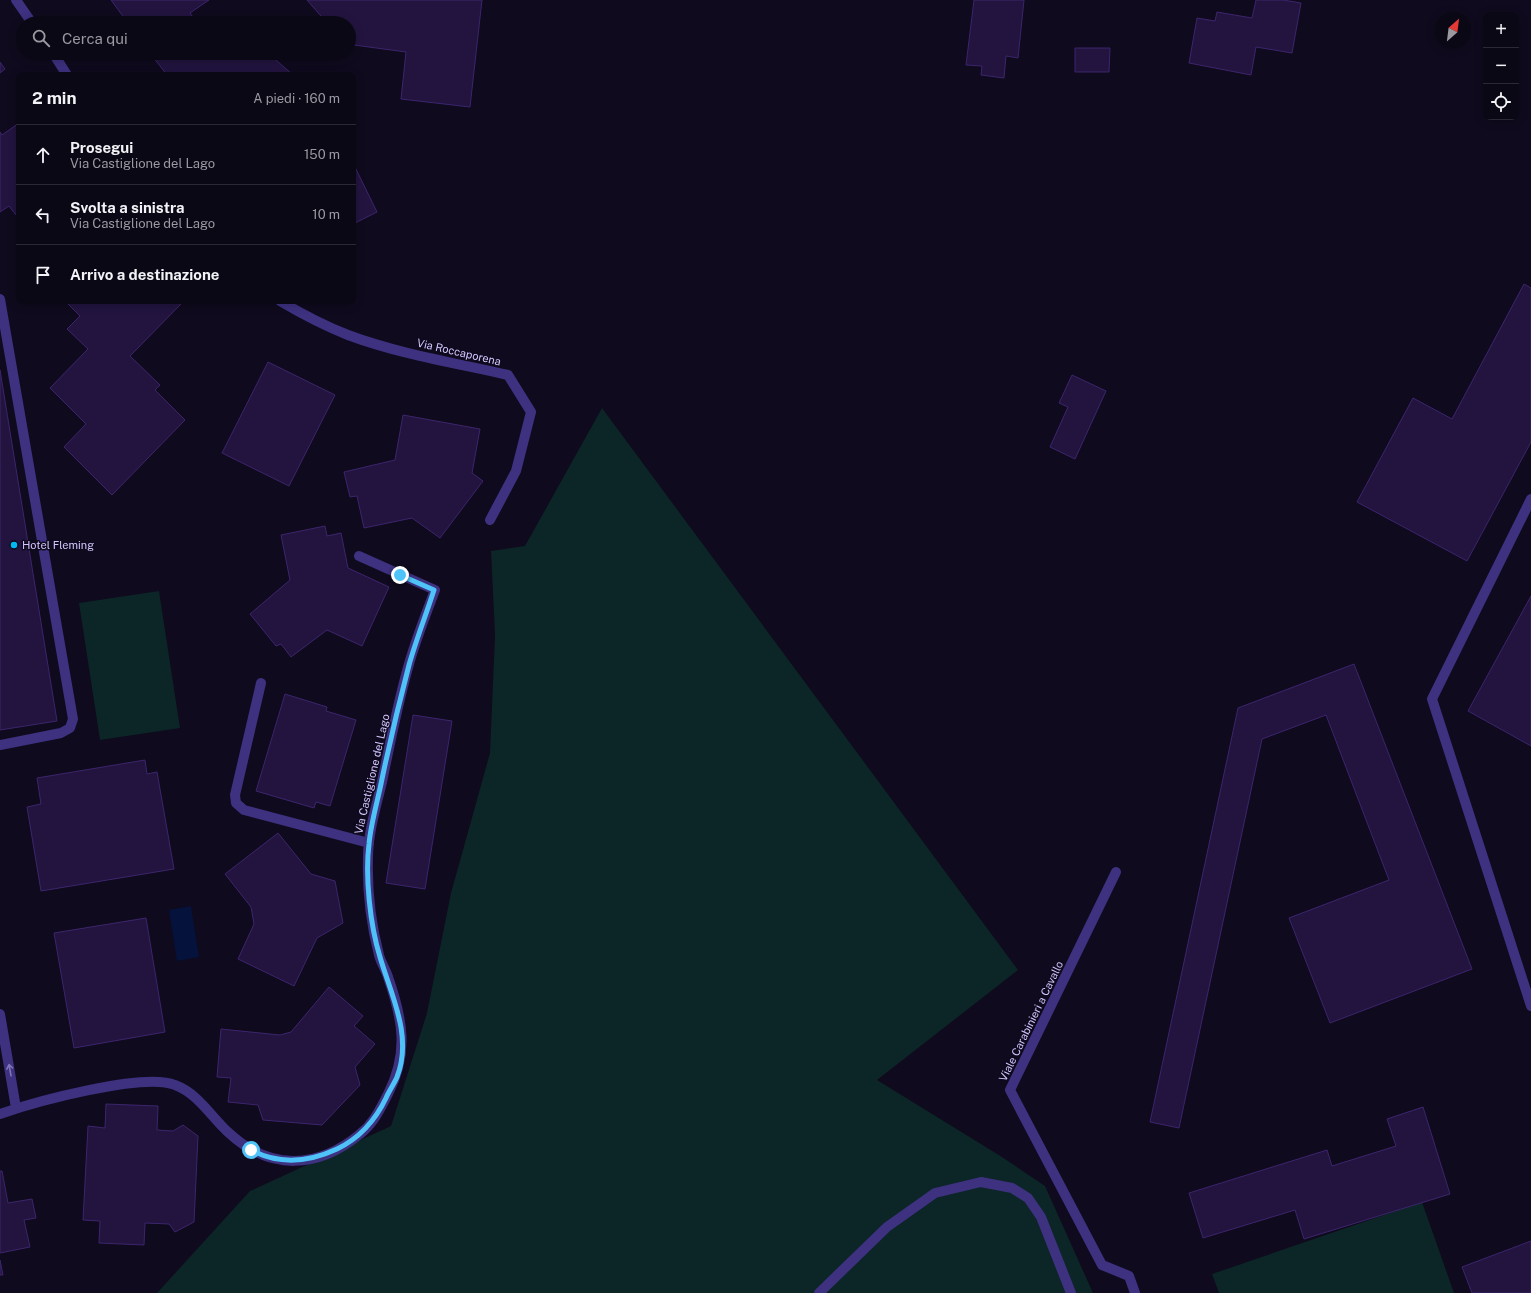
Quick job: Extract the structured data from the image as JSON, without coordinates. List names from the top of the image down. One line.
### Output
{"streets":{"street":["Via Roccaporena","Via Castiglione del Lago","Viale Carabinieri a Cavallo"]},"places":["Hotel Fleming"],"north":"top right","page":{"map_buttons":["+","−"],"search":"Cerca qui","heading":["2 min","A piedi · 160 m"],"list":[["Prosegui","Via Castiglione del Lago","150 m"],["Svolta a sinistra","Via Castiglione del Lago","10 m"],"Arrivo a destinazione"]}}
